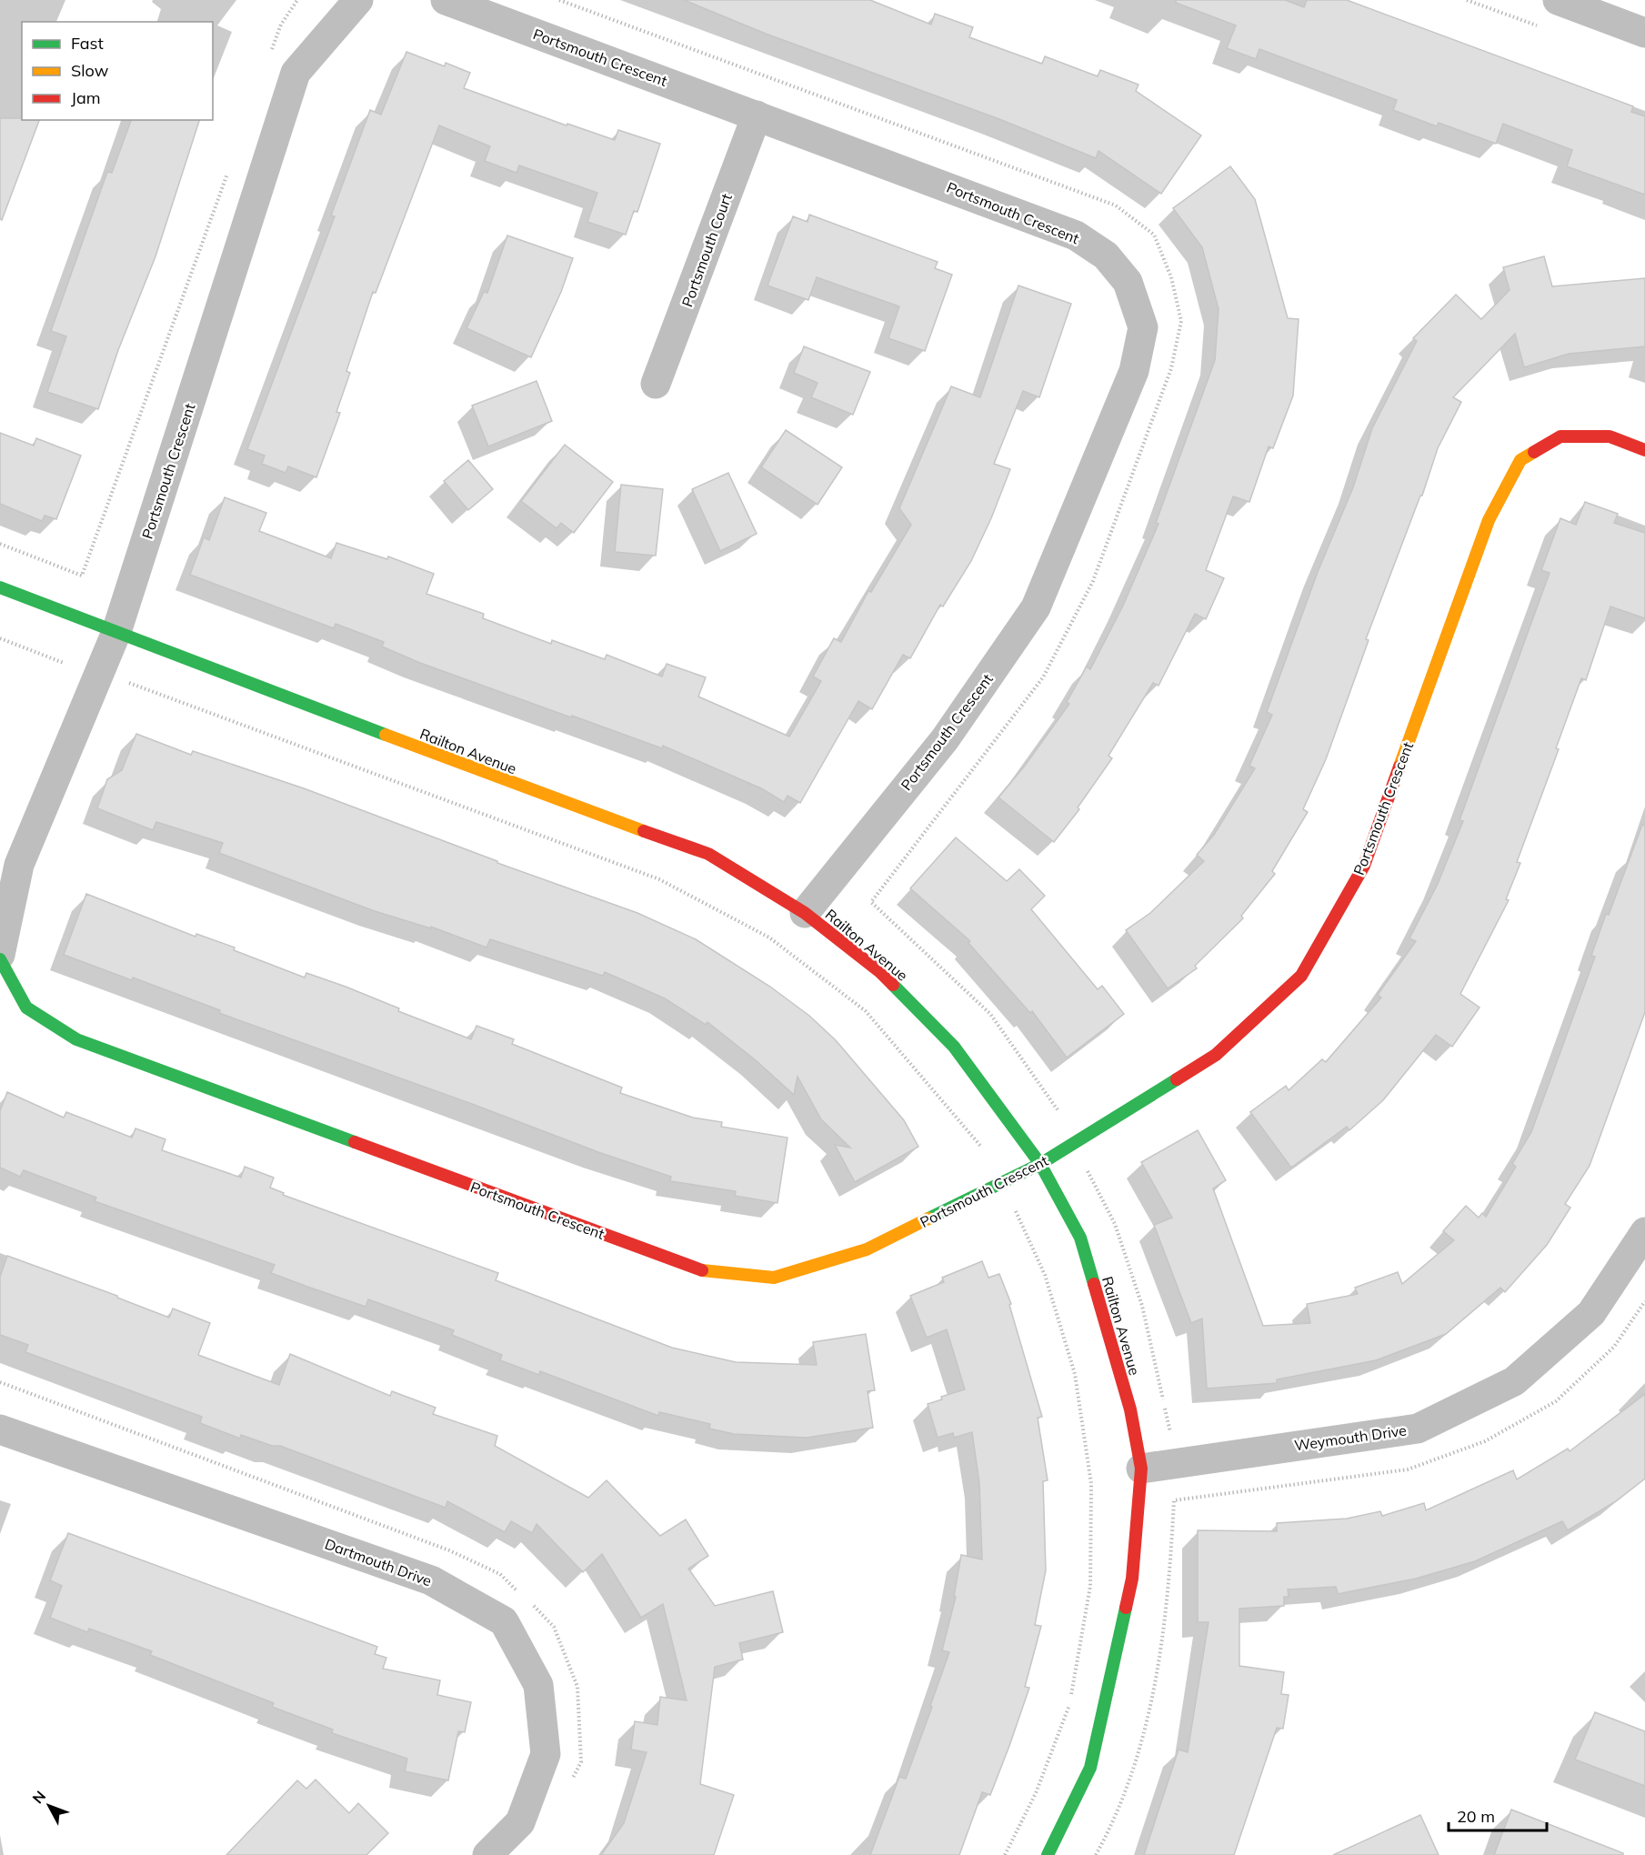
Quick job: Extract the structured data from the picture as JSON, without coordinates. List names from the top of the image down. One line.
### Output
{"streets":{"street":["Portsmouth Crescent","Portsmouth Court","Railton Avenue","Weymouth Drive","Dartmouth Drive"]},"crossings":[["Portsmouth Crescent","Portsmouth Court"],["Portsmouth Crescent","Railton Avenue"],["Railton Avenue","Weymouth Drive"]],"legend":["Fast","Slow","Jam"],"scale_bar":"20 m","north":"top left"}
